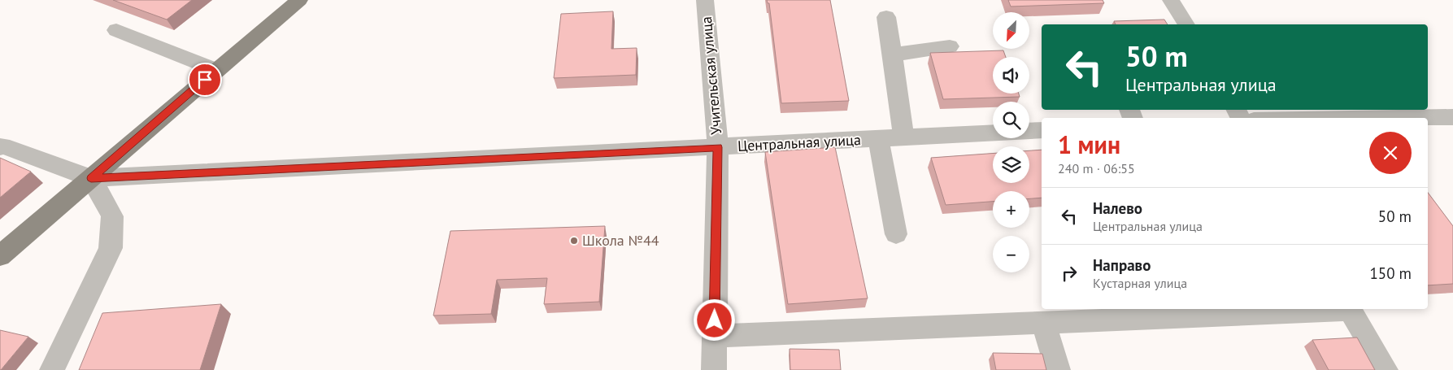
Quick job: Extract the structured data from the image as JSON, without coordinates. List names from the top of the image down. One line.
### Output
{"streets":{"street":["Учительская улица","Центральная улица"]},"crossings":[["Учительская улица","Центральная улица"]],"places":["Школа №44"],"north":"bottom left","page":{"map_buttons":["+","−"],"turn":["50 m","Центральная улица"],"heading":["1 мин","240 m · 06:55"],"list":[{"name":"Налево","note":"Центральная улица","value":"50 m"},{"name":"Направо","note":"Кустарная улица","value":"150 m"}]}}
